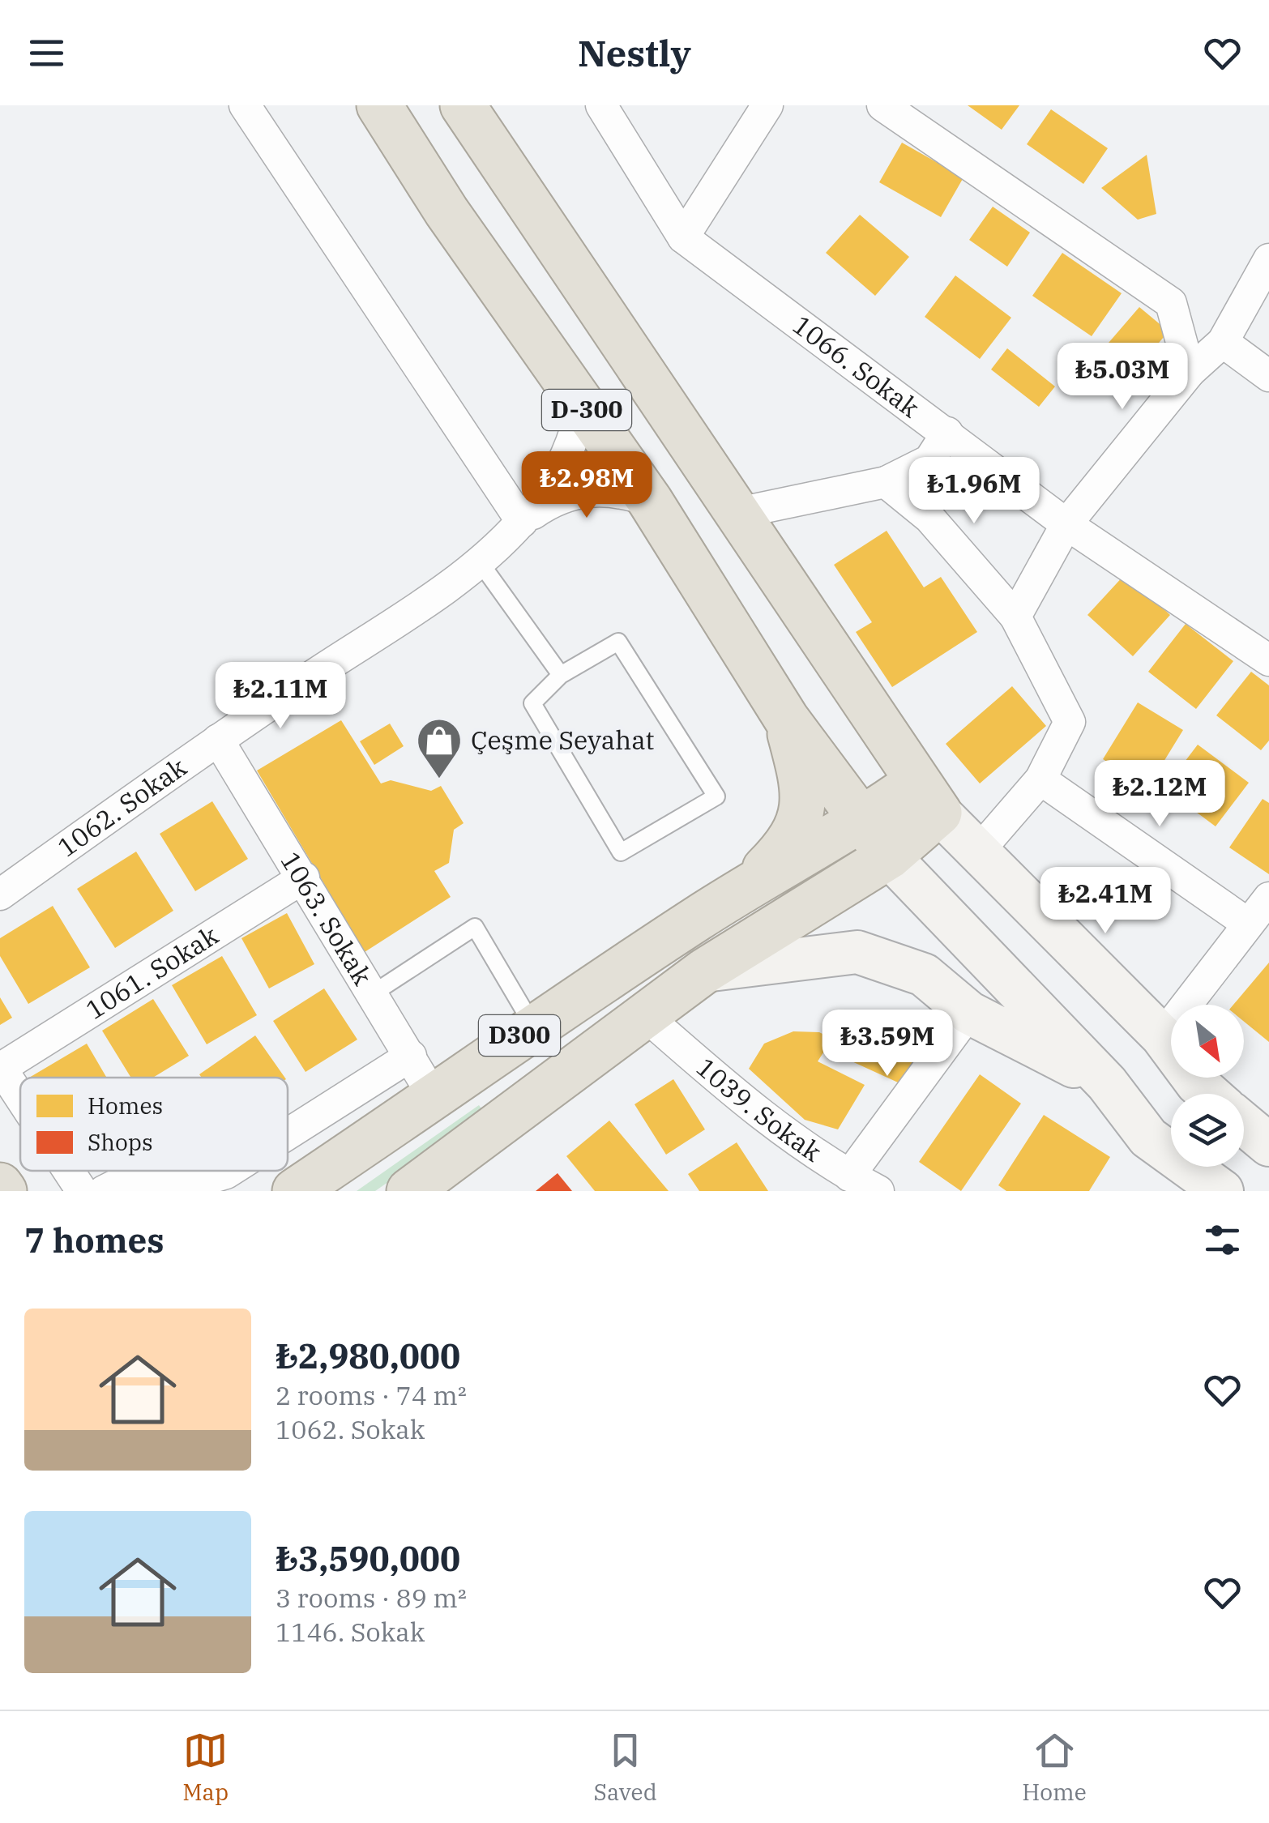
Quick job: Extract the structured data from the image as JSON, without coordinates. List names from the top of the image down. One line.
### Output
{"streets":{"highway":["D-300","D300"],"street":["1066. Sokak","1062. Sokak","1063. Sokak","1061. Sokak","1039. Sokak"]},"crossings":[["D-300","D300"],["1062. Sokak","1063. Sokak"],["1063. Sokak","1061. Sokak"],["1063. Sokak","D300"],["D300","1039. Sokak"]],"places":{"shop":["Çeşme Seyahat"]},"legend":["Homes","Shops"],"north":"bottom right","page":{"header":"Nestly","price":["₺5.03M","₺2.98M","₺1.96M","₺2.11M","₺2.12M","₺2.41M","₺3.59M"],"heading":"7 homes","list":[{"name":"₺2,980,000","note":"2 rooms · 74 m² · 1062. Sokak"},{"name":"₺3,590,000","note":"3 rooms · 89 m² · 1146. Sokak"}],"tabs":["Map","Saved","Home"]}}
